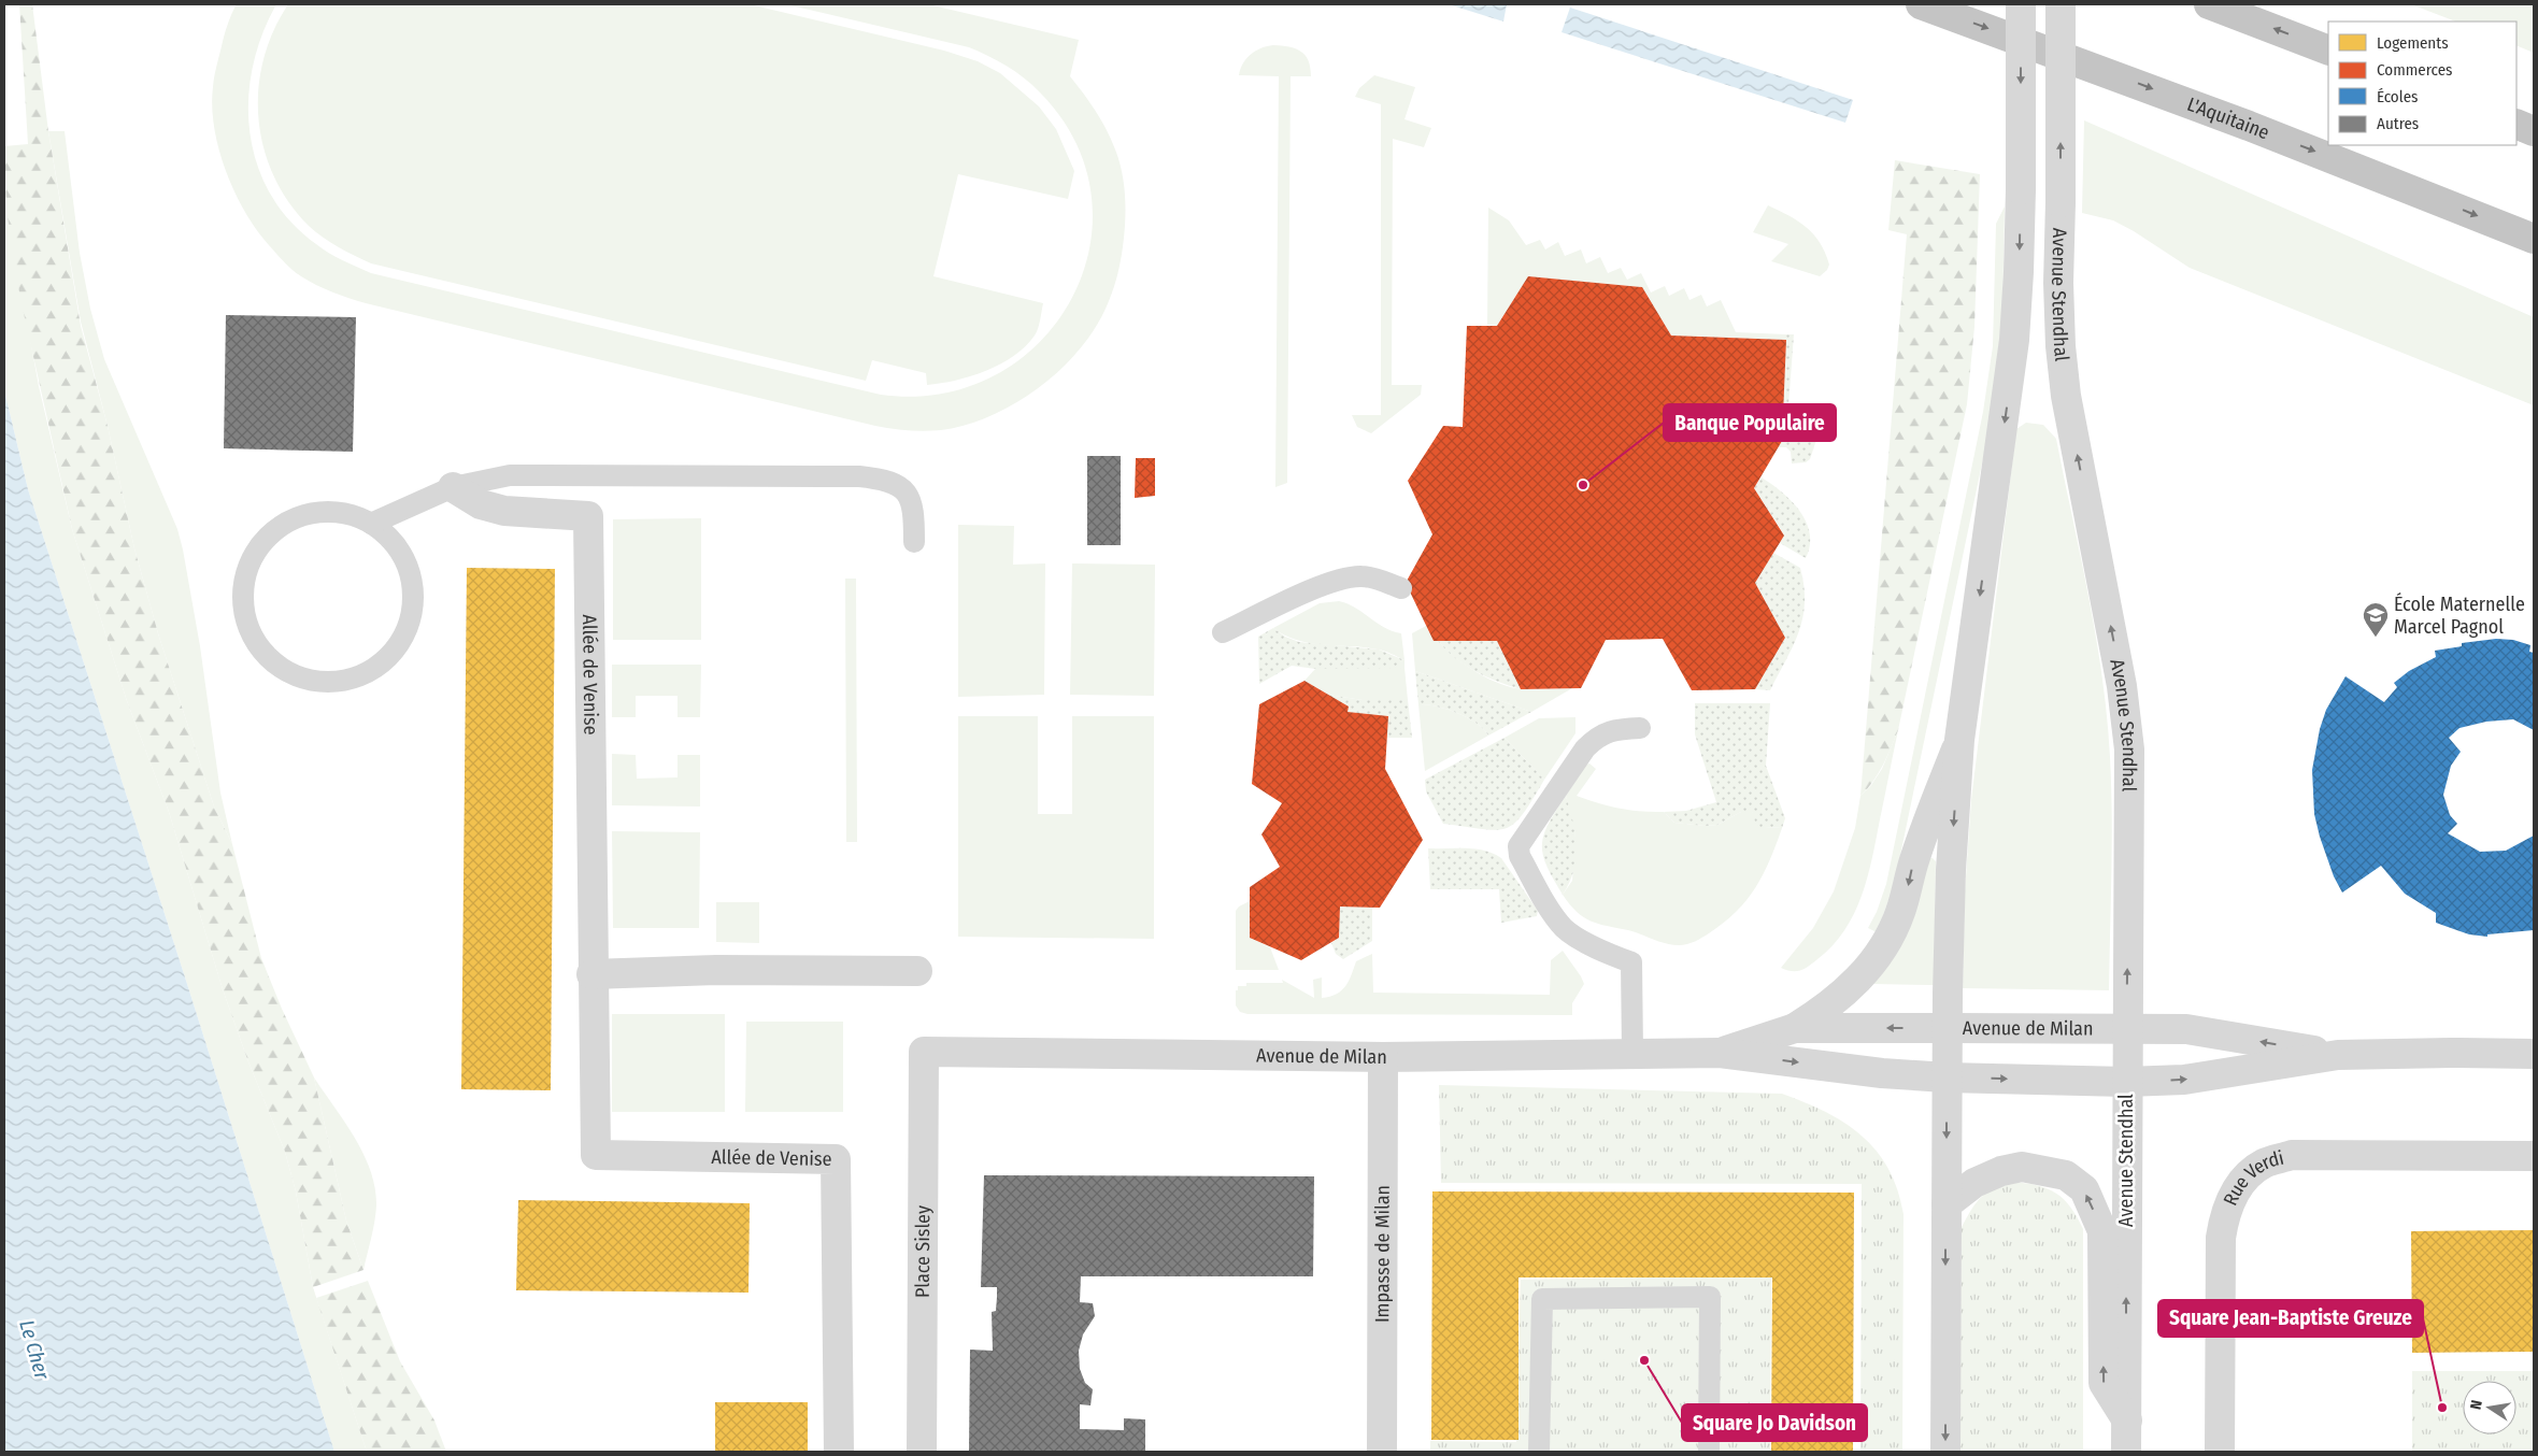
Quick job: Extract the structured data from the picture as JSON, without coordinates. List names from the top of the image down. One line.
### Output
{"streets":{"highway":["L'Aquitaine"],"street":["Avenue Stendhal","Allée de Venise","Avenue de Milan","Rue Verdi","Place Sisley","Impasse de Milan"]},"crossings":[["Avenue Stendhal","Avenue de Milan"],["Avenue de Milan","Place Sisley"],["Avenue de Milan","Impasse de Milan"]],"one_way":["L'Aquitaine"],"water":["Le Cher"],"places":{"other":["Banque Populaire","Square Jo Davidson","Square Jean-Baptiste Greuze"],"school or university":["École Maternelle Marcel Pagnol"]},"legend":["Logements","Commerces","Écoles","Autres"],"north":"left"}
